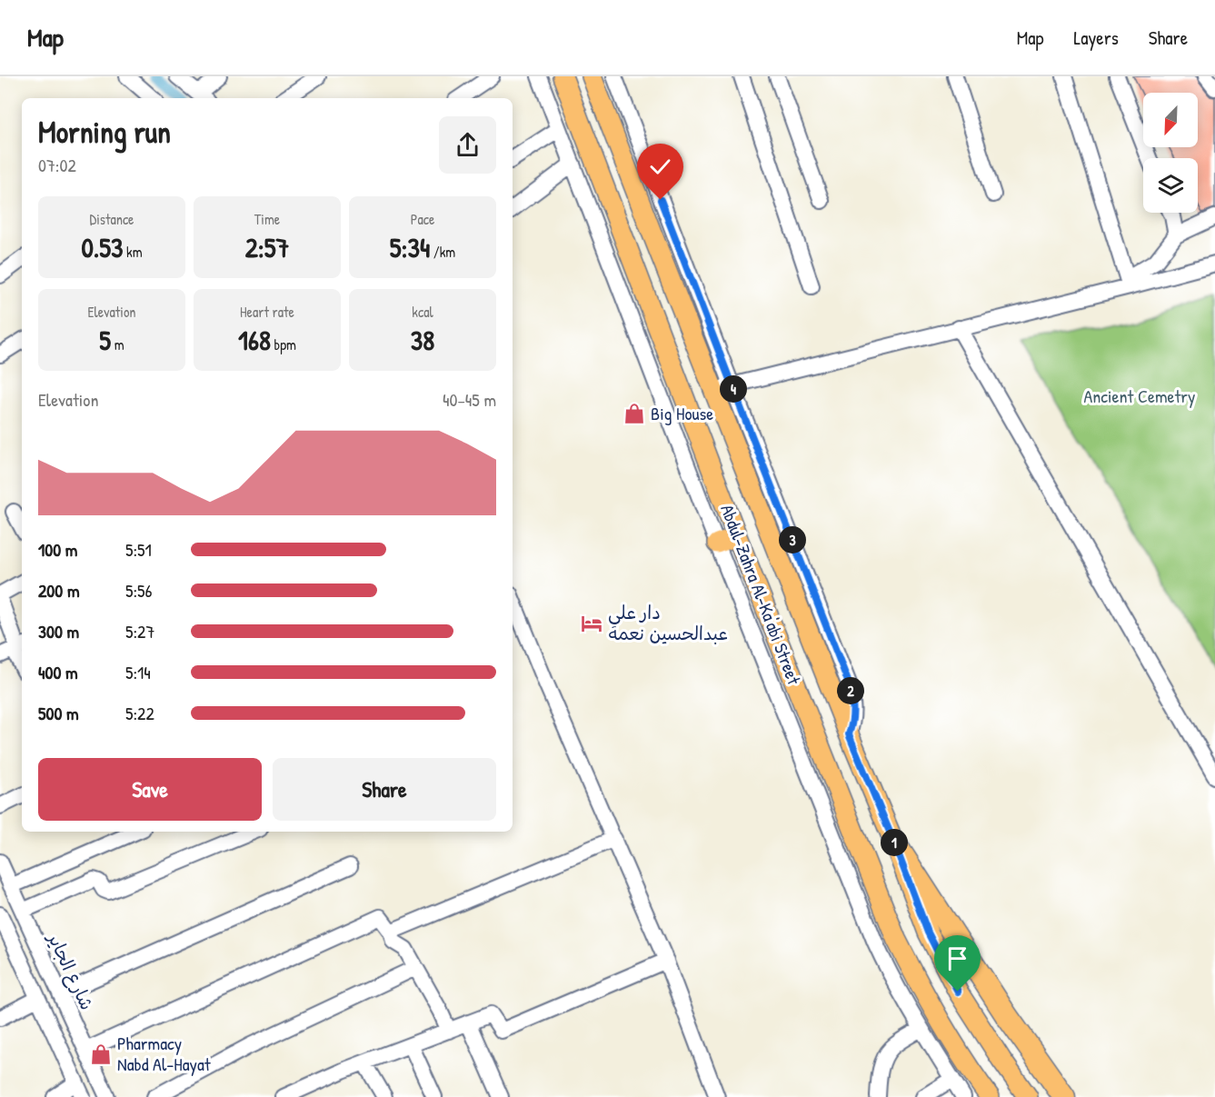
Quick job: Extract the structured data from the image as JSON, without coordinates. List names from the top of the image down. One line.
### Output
{"streets":{"main road":["Abdul-Zahra Al-Ka'abi Street"],"street":["شارع الجاير"]},"parks":["Ancient Cemetry"],"places":{"shop":["Big House","Pharmacy Nabd Al-Hayat"],"hotel":["دار علي عبدالحسين نعمه"]},"north":"bottom left","page":{"header":"Map","nav":["Map","Layers","Share"],"heading":["Morning run","07:02"],"stats":[["Distance","0.53 km"],["Time","2:57"],["Pace","5:34 /km"],["Elevation","5 m"],["Heart rate","168 bpm"],["kcal","38"]],"pins":["4","3","2","1"],"chart":["Elevation","40–45 m"],"list":[{"name":"100 m","note":"5:51"},{"name":"200 m","note":"5:56"},{"name":"300 m","note":"5:27"},{"name":"400 m","note":"5:14"},{"name":"500 m","note":"5:22"}],"buttons":["Save","Share"]}}
